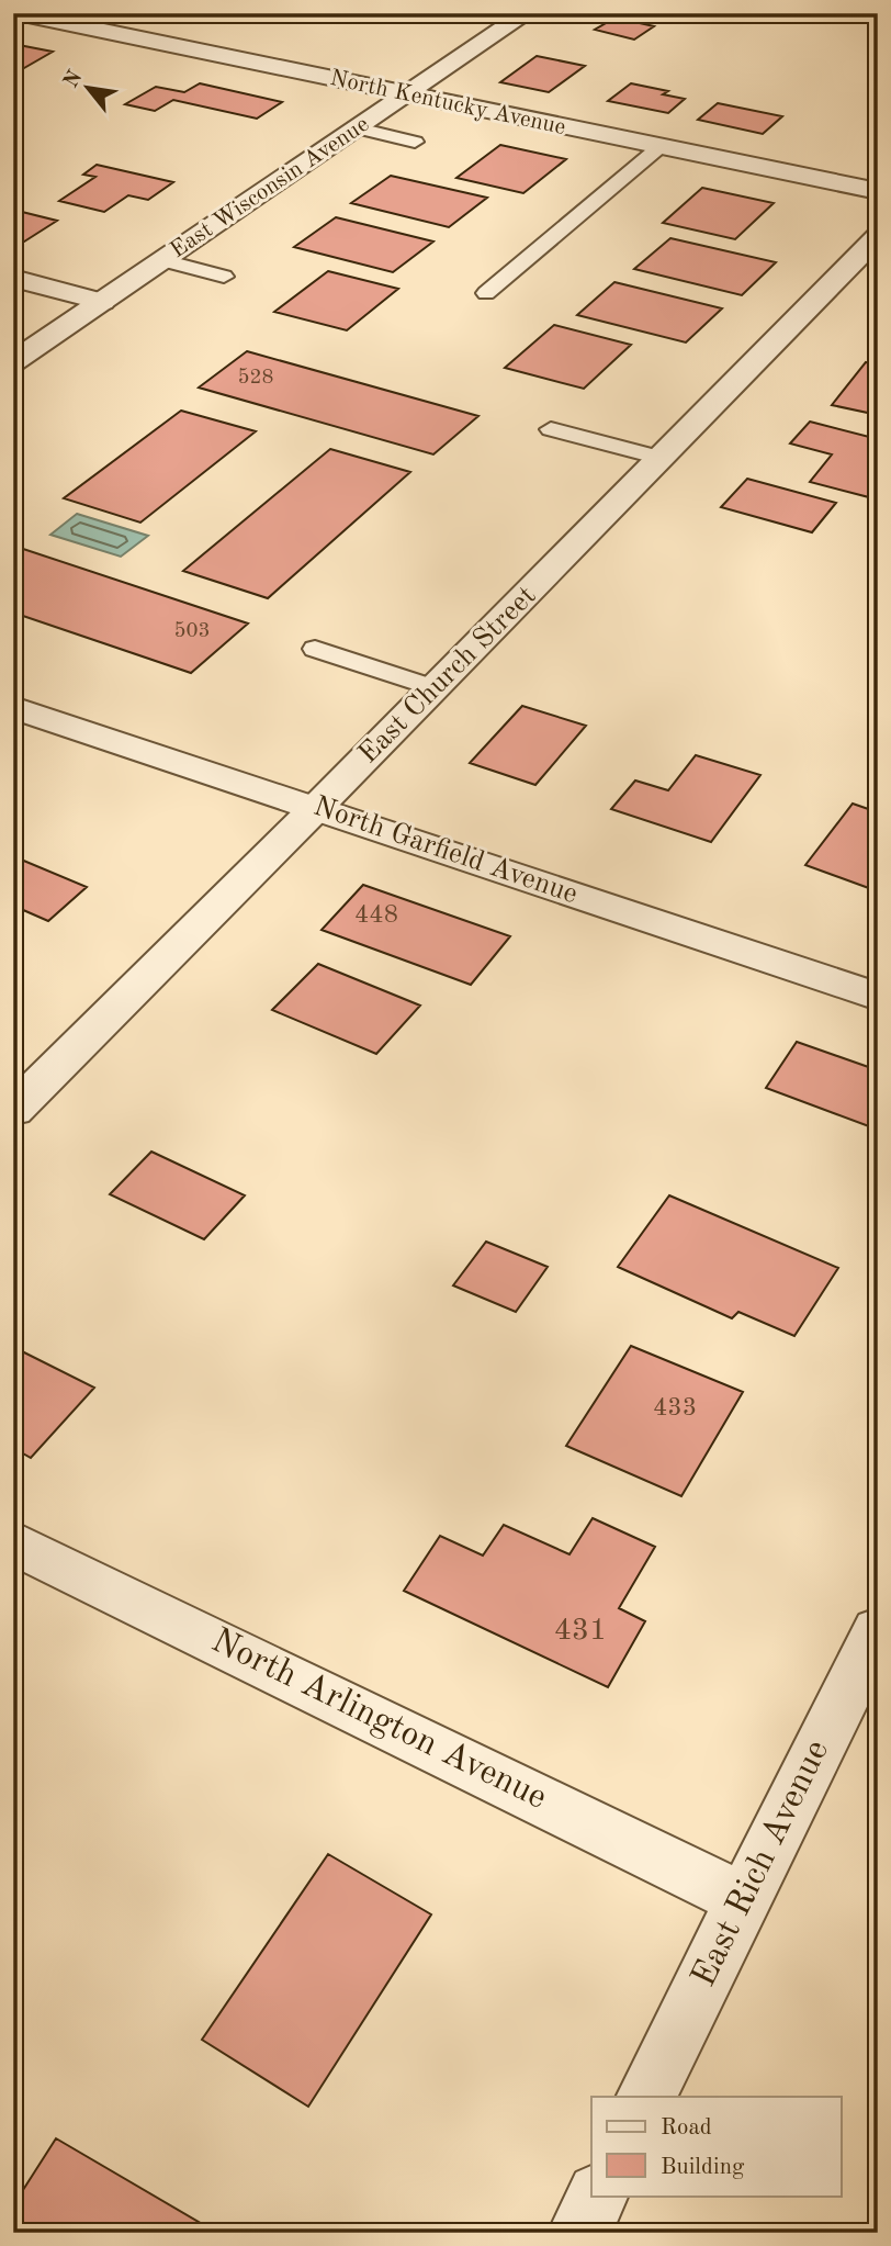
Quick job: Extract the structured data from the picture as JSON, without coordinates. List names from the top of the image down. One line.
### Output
{"streets":{"street":["North Kentucky Avenue","East Wisconsin Avenue","East Church Street","North Garfield Avenue","North Arlington Avenue","East Rich Avenue"]},"crossings":[["North Kentucky Avenue","East Wisconsin Avenue"],["East Church Street","North Garfield Avenue"],["North Arlington Avenue","East Rich Avenue"]],"house_numbers":["528","503","448","433","431"],"legend":["Road","Building"],"north":"top left"}
